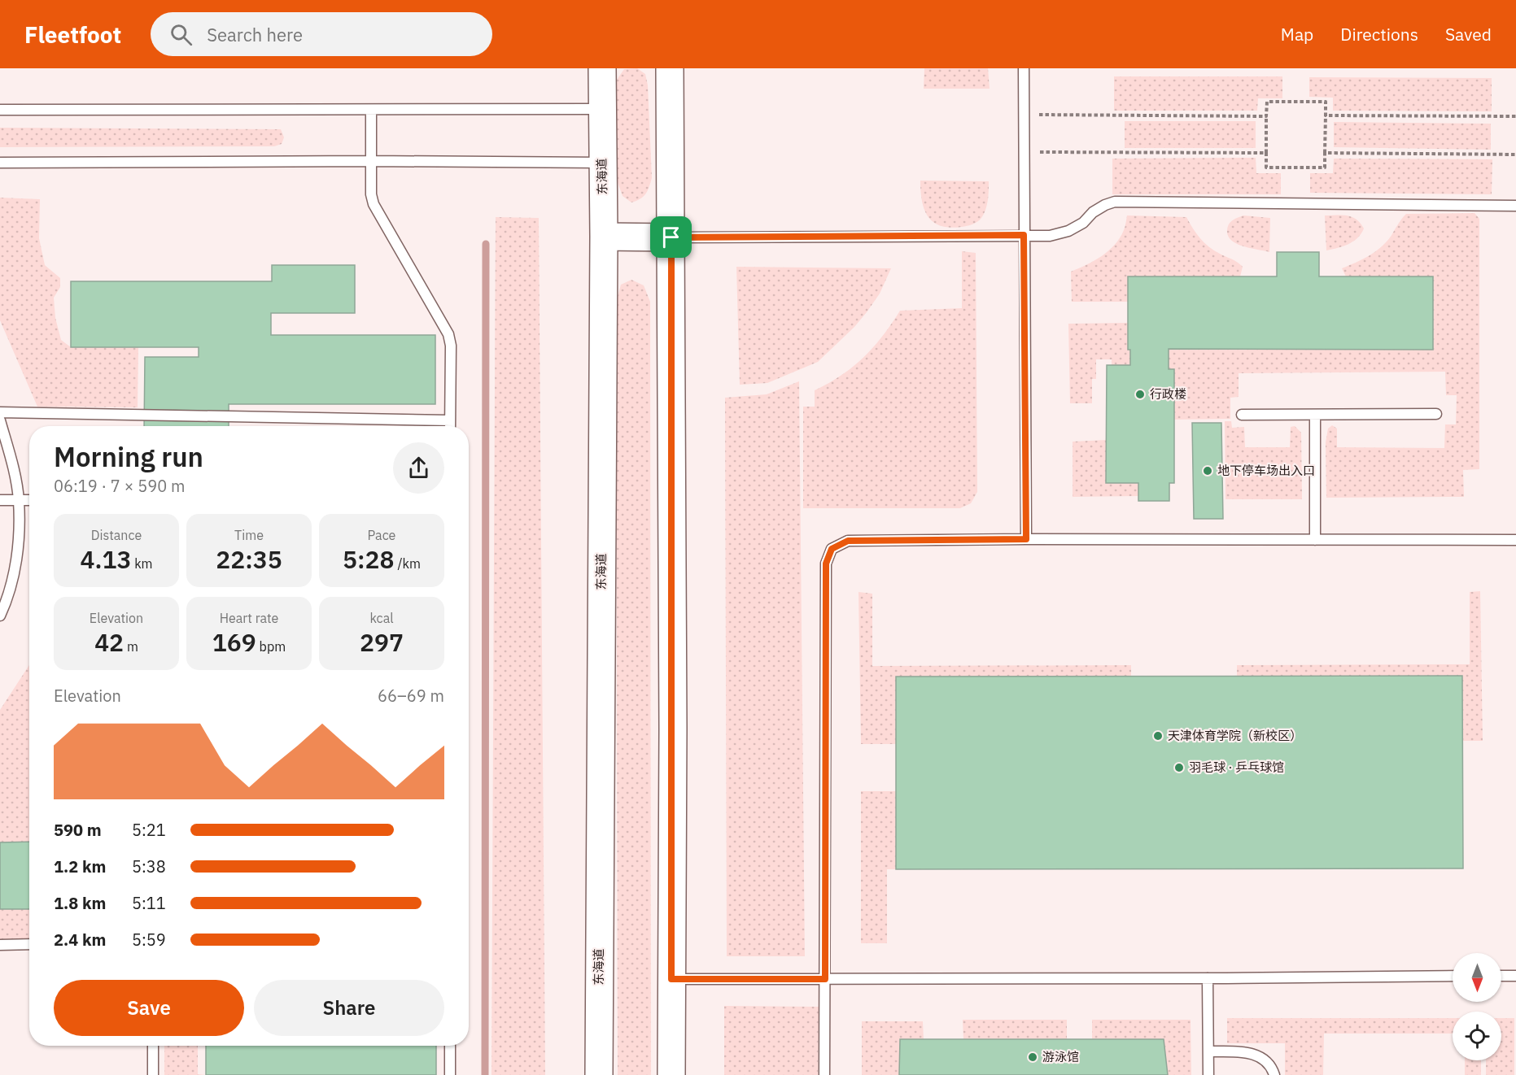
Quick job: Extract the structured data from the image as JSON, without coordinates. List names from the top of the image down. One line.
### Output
{"streets":{"main road":["东海道"]},"places":["行政楼","地下停车场出入口","天津体育学院（新校区）","羽毛球 · 乒乓球馆","游泳馆"],"north":"bottom","page":{"header":"Fleetfoot","search":"Search here","nav":["Map","Directions","Saved"],"heading":["Morning run","06:19 · 7 × 590 m"],"stats":[["Distance","4.13 km"],["Time","22:35"],["Pace","5:28 /km"],["Elevation","42 m"],["Heart rate","169 bpm"],["kcal","297"]],"chart":["Elevation","66–69 m"],"list":[{"name":"590 m","note":"5:21"},{"name":"1.2 km","note":"5:38"},{"name":"1.8 km","note":"5:11"},{"name":"2.4 km","note":"5:59"}],"buttons":["Save","Share"]}}
